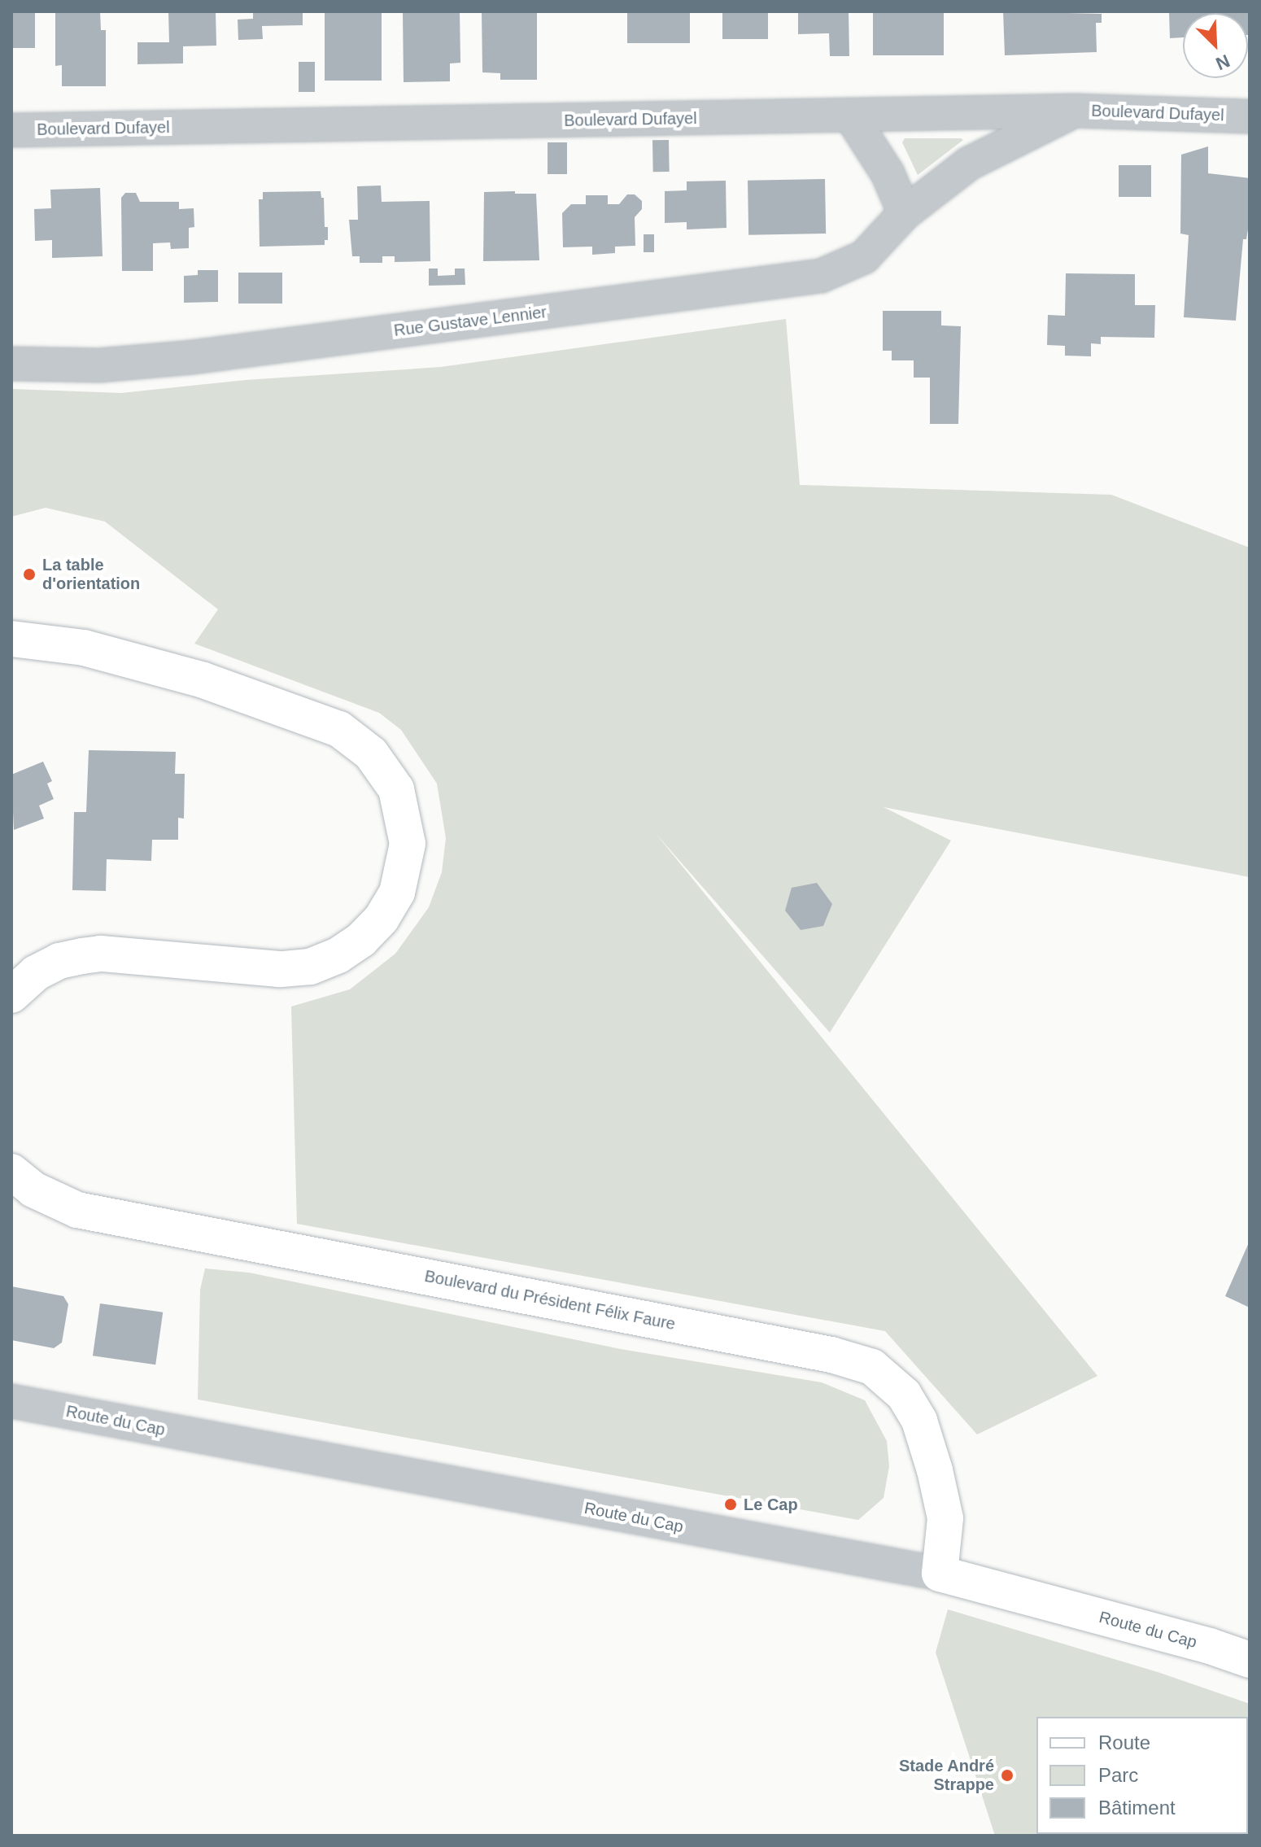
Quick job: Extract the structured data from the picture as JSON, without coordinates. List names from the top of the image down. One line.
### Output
{"streets":{"street":["Boulevard Dufayel","Rue Gustave Lennier","Boulevard du Président Félix Faure","Route du Cap"]},"crossings":[["Boulevard Dufayel","Rue Gustave Lennier"],["Boulevard du Président Félix Faure","Route du Cap"]],"places":["La table d'orientation","Le Cap","Stade André Strappe"],"legend":["Route","Parc","Bâtiment"],"north":"bottom right"}
